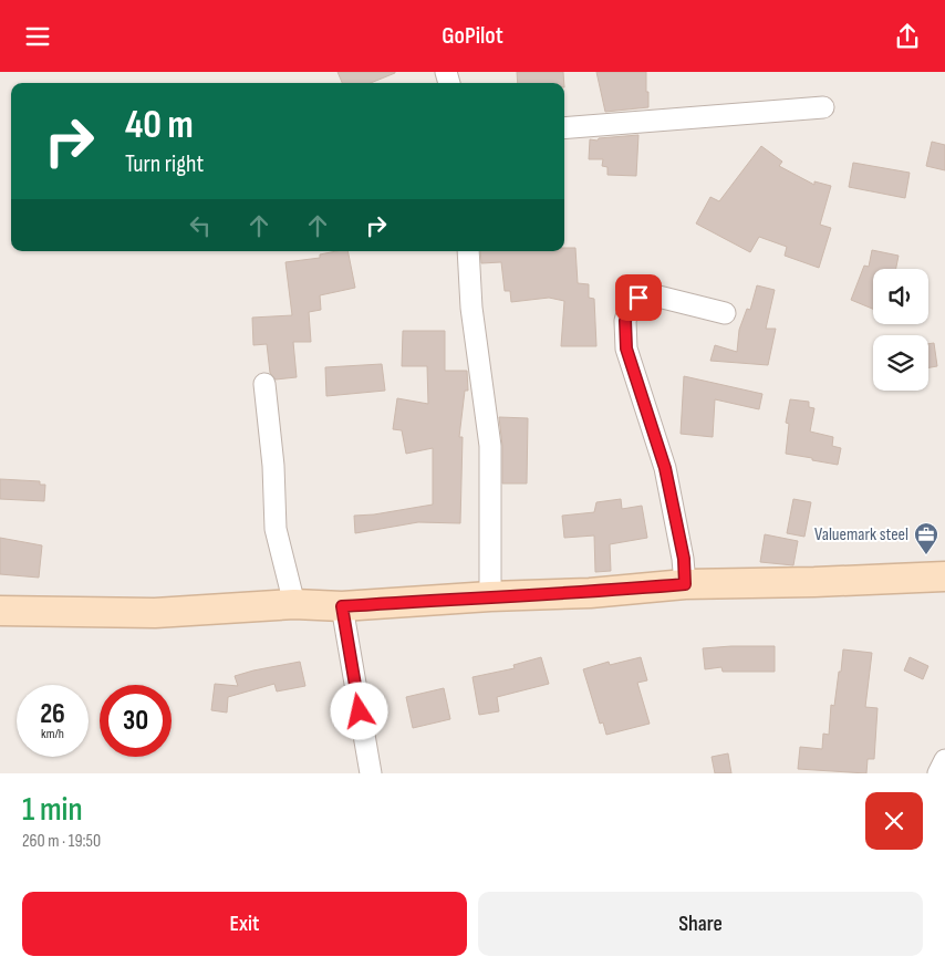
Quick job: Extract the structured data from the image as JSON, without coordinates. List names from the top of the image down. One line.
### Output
{"places":{"office":["Valuemark steel"]},"page":{"header":"GoPilot","turn":["40 m","Turn right"],"speed":"26 km/h","limit":"30","heading":["1 min","260 m · 19:50"],"buttons":["Exit","Share"]}}
